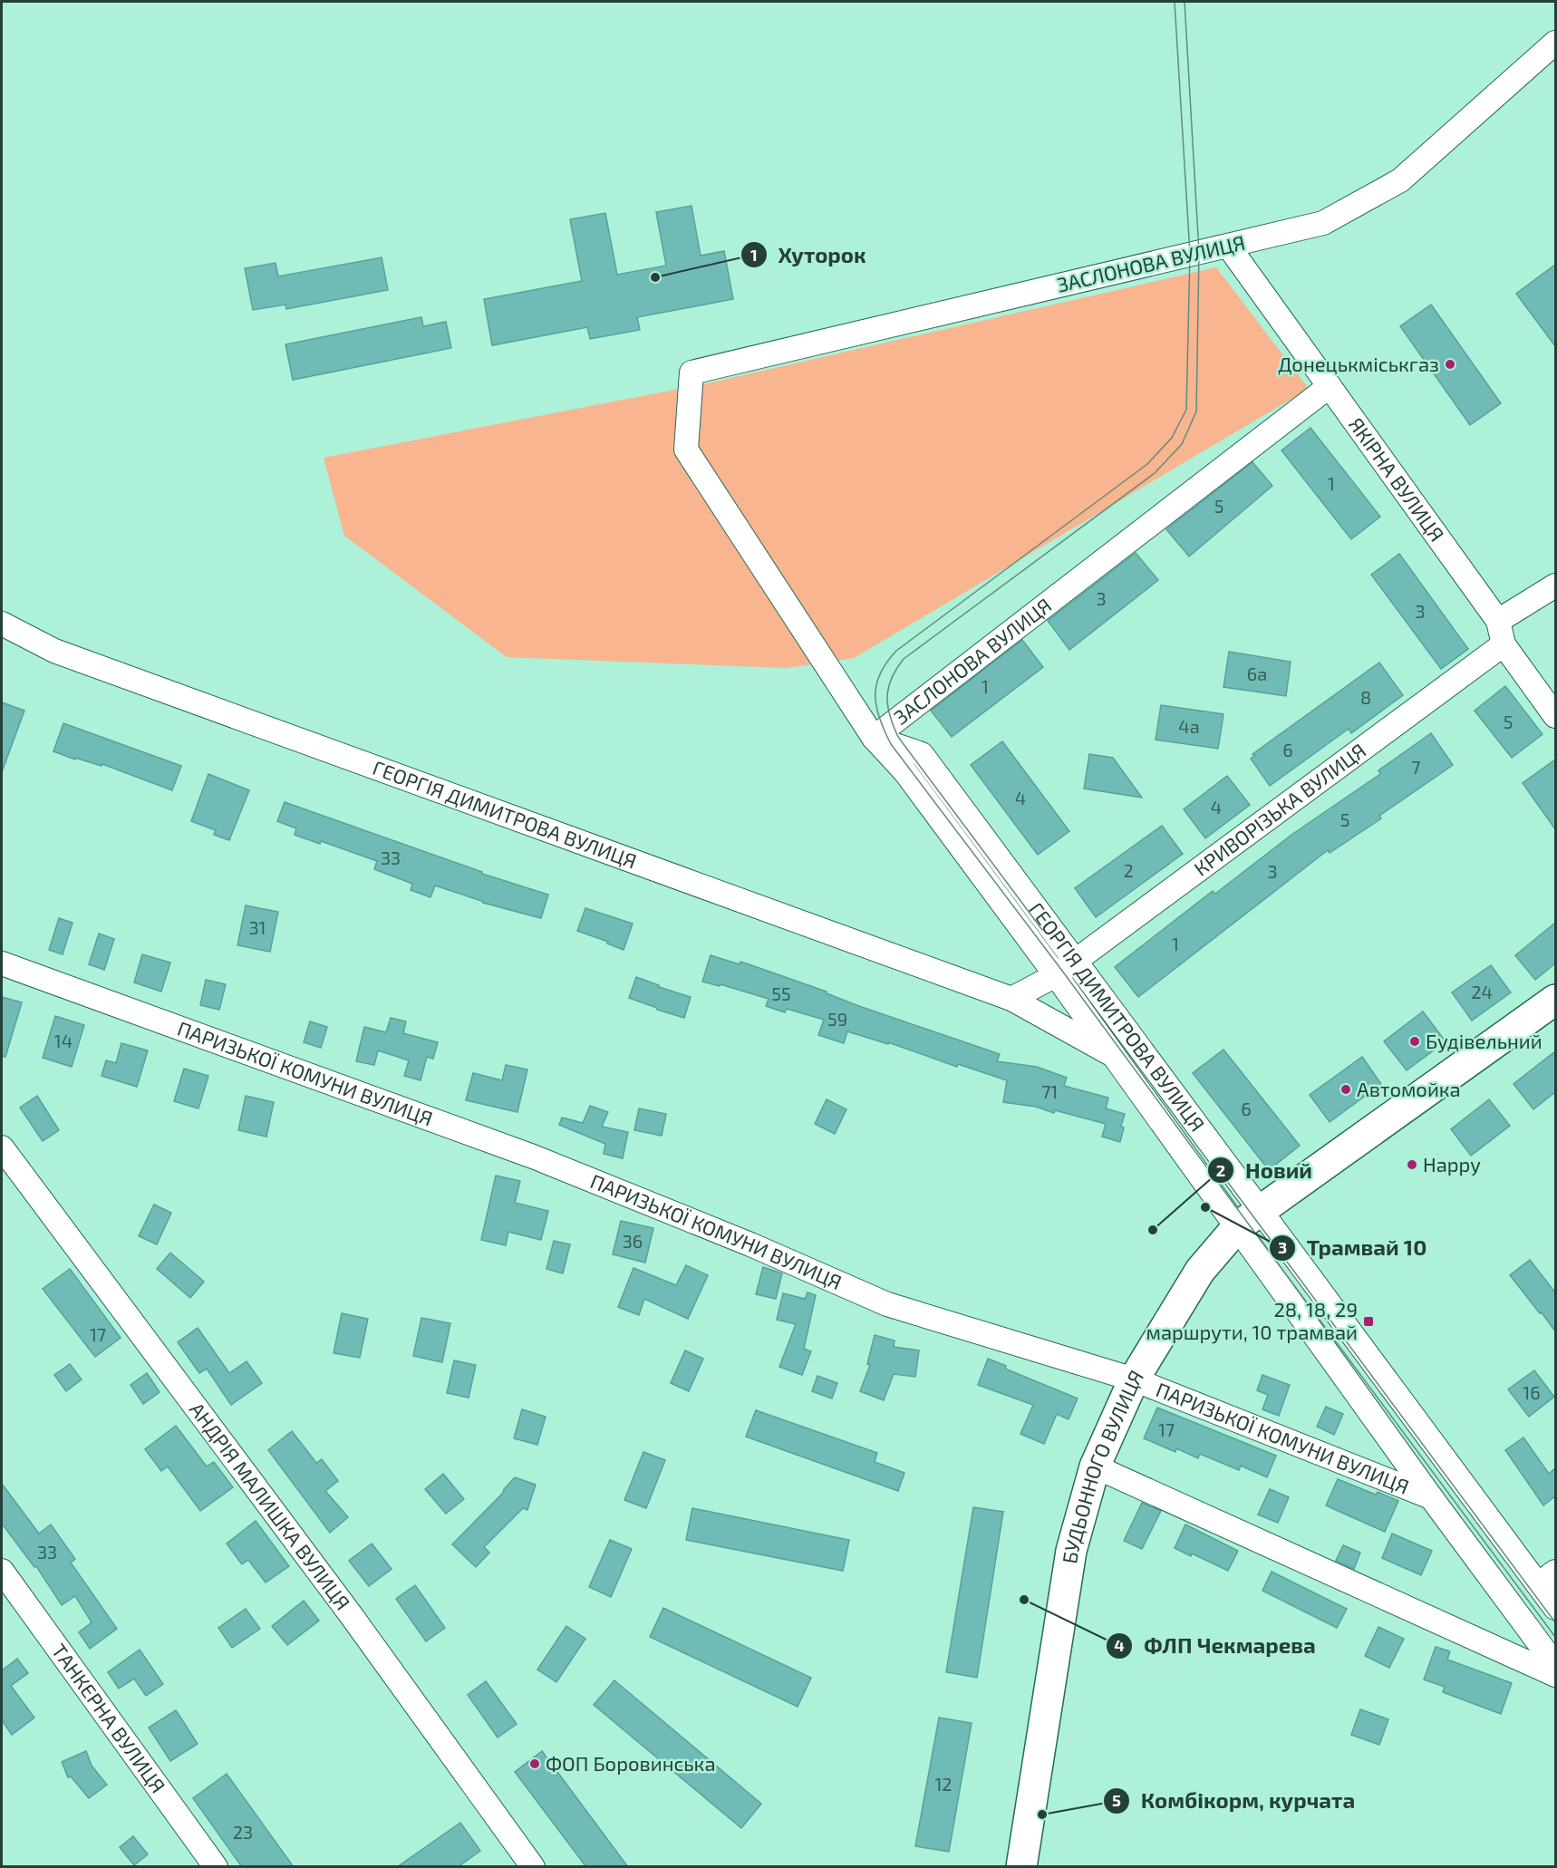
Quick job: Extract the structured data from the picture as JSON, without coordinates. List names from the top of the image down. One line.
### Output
{"streets":{"main road":["БУДЬОННОГО ВУЛИЦЯ"],"street":["ЗАСЛОНОВА ВУЛИЦЯ","ЯКІРНА ВУЛИЦЯ","КРИВОРІЗЬКА ВУЛИЦЯ","ГЕОРГІЯ ДИМИТРОВА ВУЛИЦЯ","ПАРИЗЬКОЇ КОМУНИ ВУЛИЦЯ","АНДРІЯ МАЛИШКА ВУЛИЦЯ","ТАНКЕРНА ВУЛИЦЯ"]},"crossings":[["ЗАСЛОНОВА ВУЛИЦЯ","ЯКІРНА ВУЛИЦЯ"],["ЗАСЛОНОВА ВУЛИЦЯ","ГЕОРГІЯ ДИМИТРОВА ВУЛИЦЯ"],["ЯКІРНА ВУЛИЦЯ","КРИВОРІЗЬКА ВУЛИЦЯ"],["КРИВОРІЗЬКА ВУЛИЦЯ","ГЕОРГІЯ ДИМИТРОВА ВУЛИЦЯ"],["ГЕОРГІЯ ДИМИТРОВА ВУЛИЦЯ","ПАРИЗЬКОЇ КОМУНИ ВУЛИЦЯ"],["ГЕОРГІЯ ДИМИТРОВА ВУЛИЦЯ","БУДЬОННОГО ВУЛИЦЯ"],["ПАРИЗЬКОЇ КОМУНИ ВУЛИЦЯ","БУДЬОННОГО ВУЛИЦЯ"]],"places":{"other":["Хуторок","Донецькміськгаз","Будівельний","Автомойка","Happy","Трамвай 10","Новий","ФЛП Чекмарева","ФОП Боровинська","Комбікорм, курчата"],"transit":["28, 18, 29 маршрути, 10 трамвай"]},"house_numbers":["1","5","3","3","6а","1","8","5","4а","6","7","4","4","5","33","2","3","31","1","24","55","59","14","71","6","36","17","16","17","33","12","23"]}
